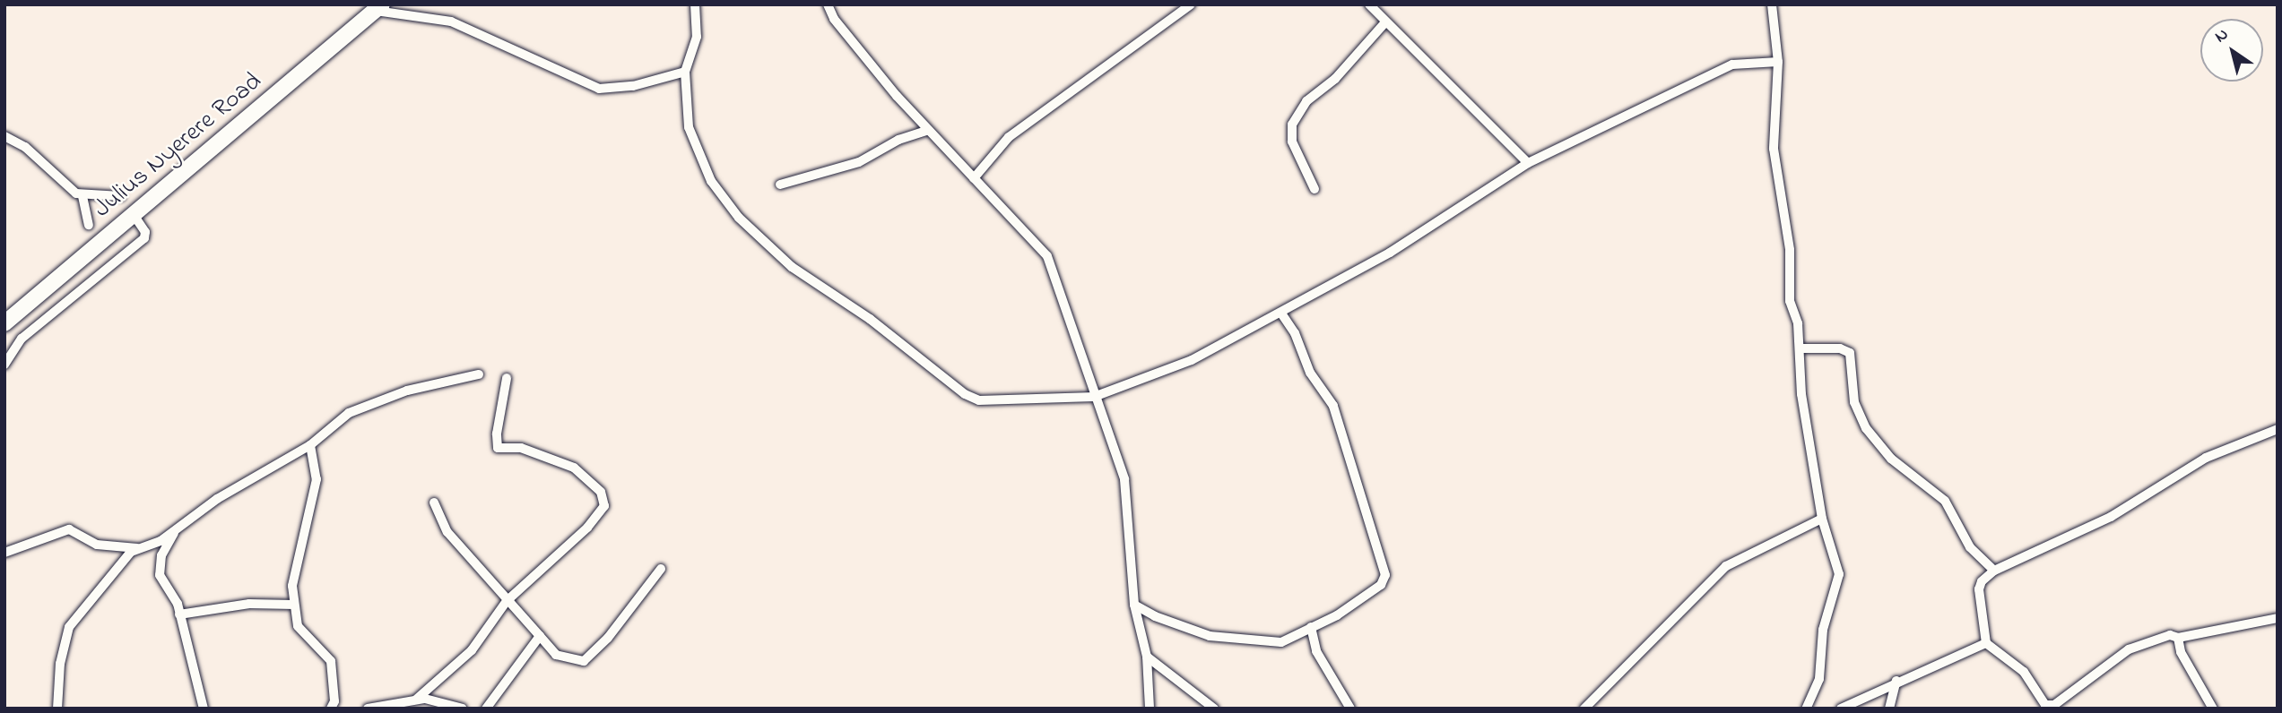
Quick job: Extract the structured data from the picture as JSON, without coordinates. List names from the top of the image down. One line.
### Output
{"streets":{"highway":["Julius Nyerere Road"]},"north":"top left"}
